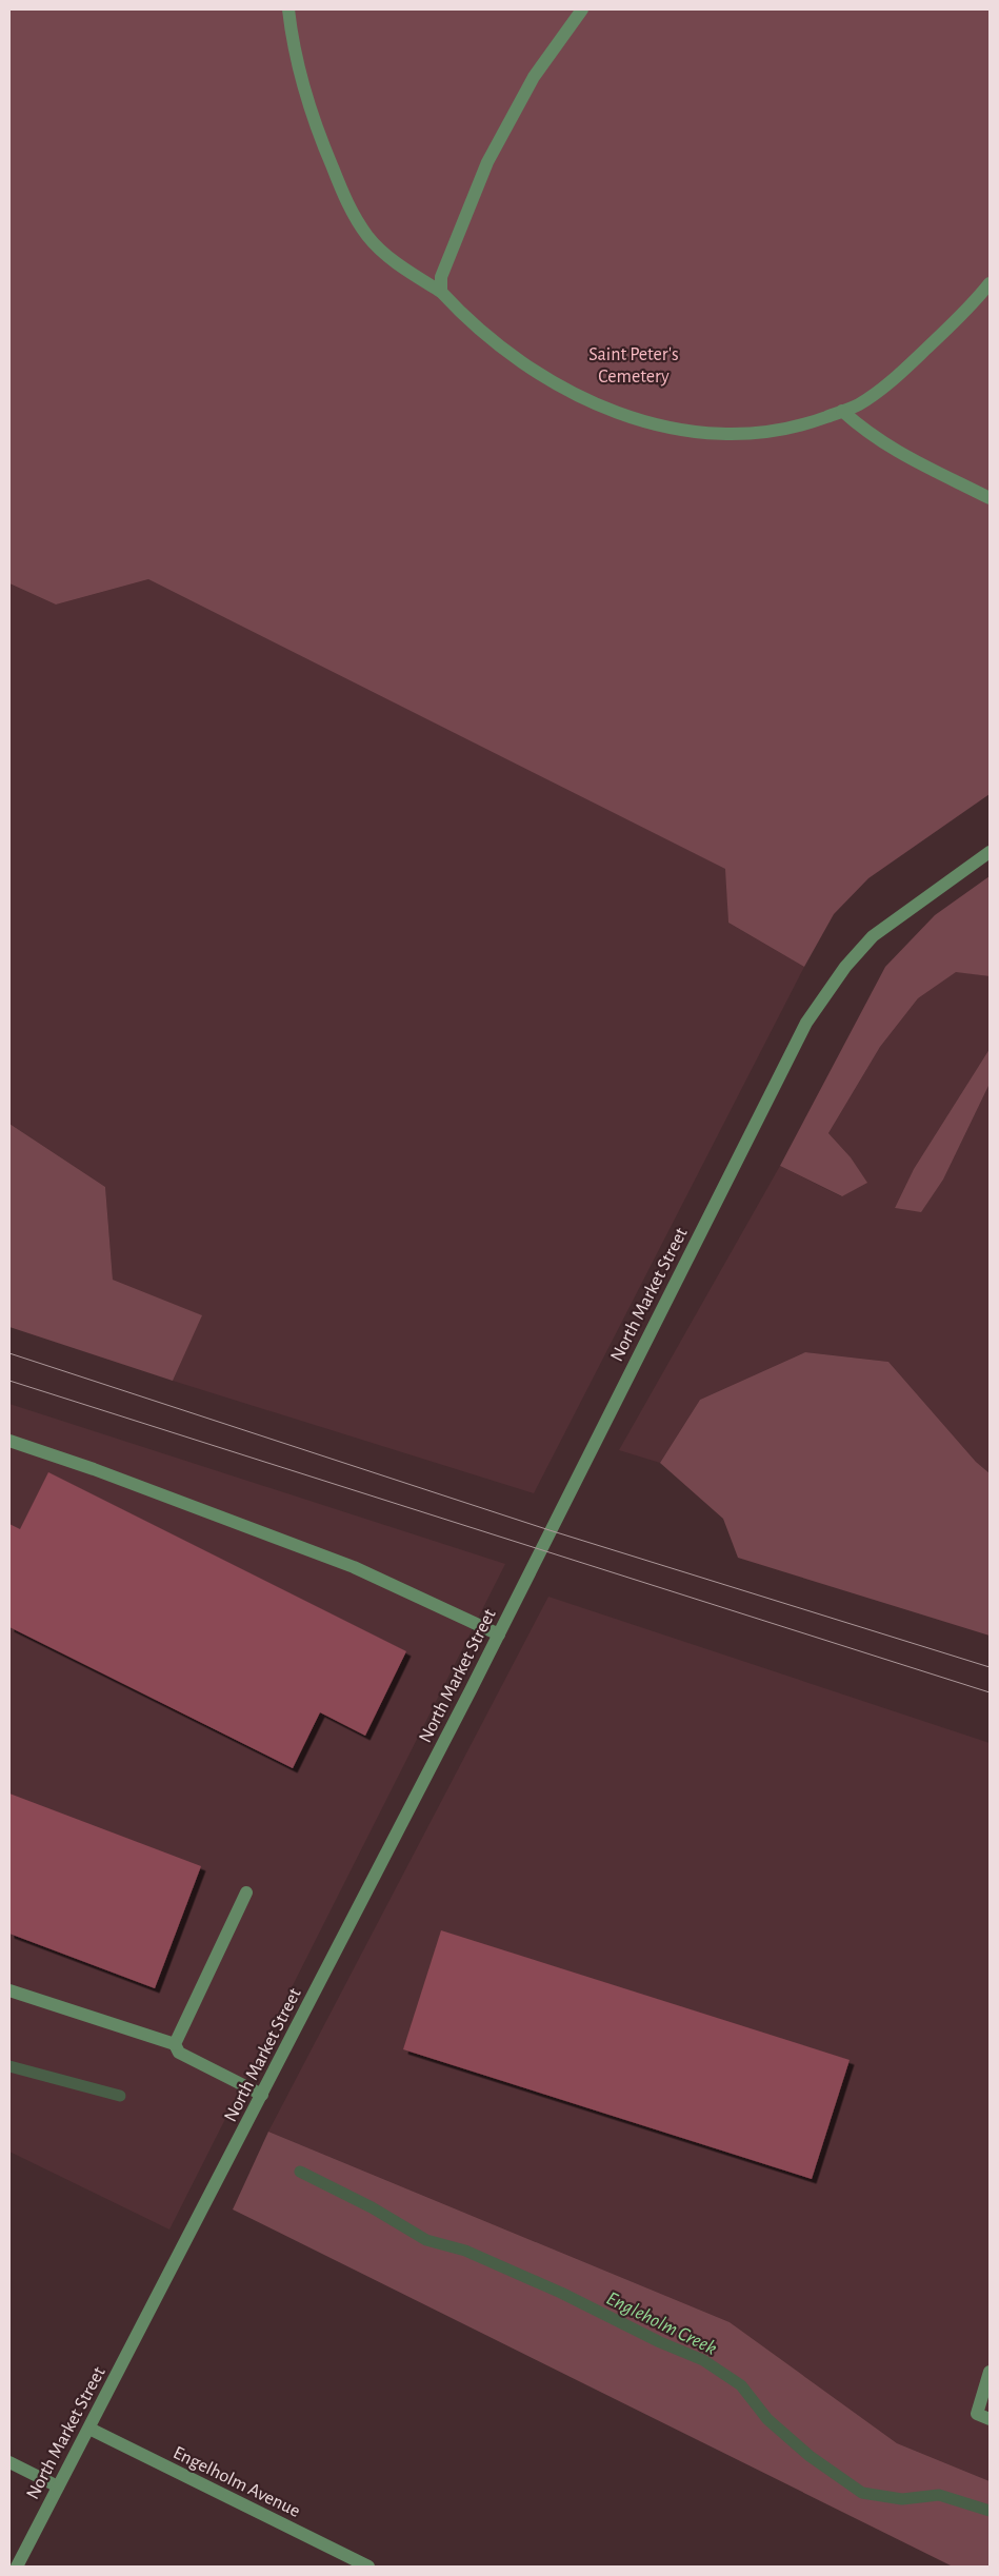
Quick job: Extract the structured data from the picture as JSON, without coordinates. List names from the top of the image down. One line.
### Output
{"streets":{"street":["North Market Street","Engelholm Avenue"]},"crossings":[["North Market Street","Engelholm Avenue"]],"water":["Engleholm Creek"],"parks":["Saint Peter's Cemetery"]}
